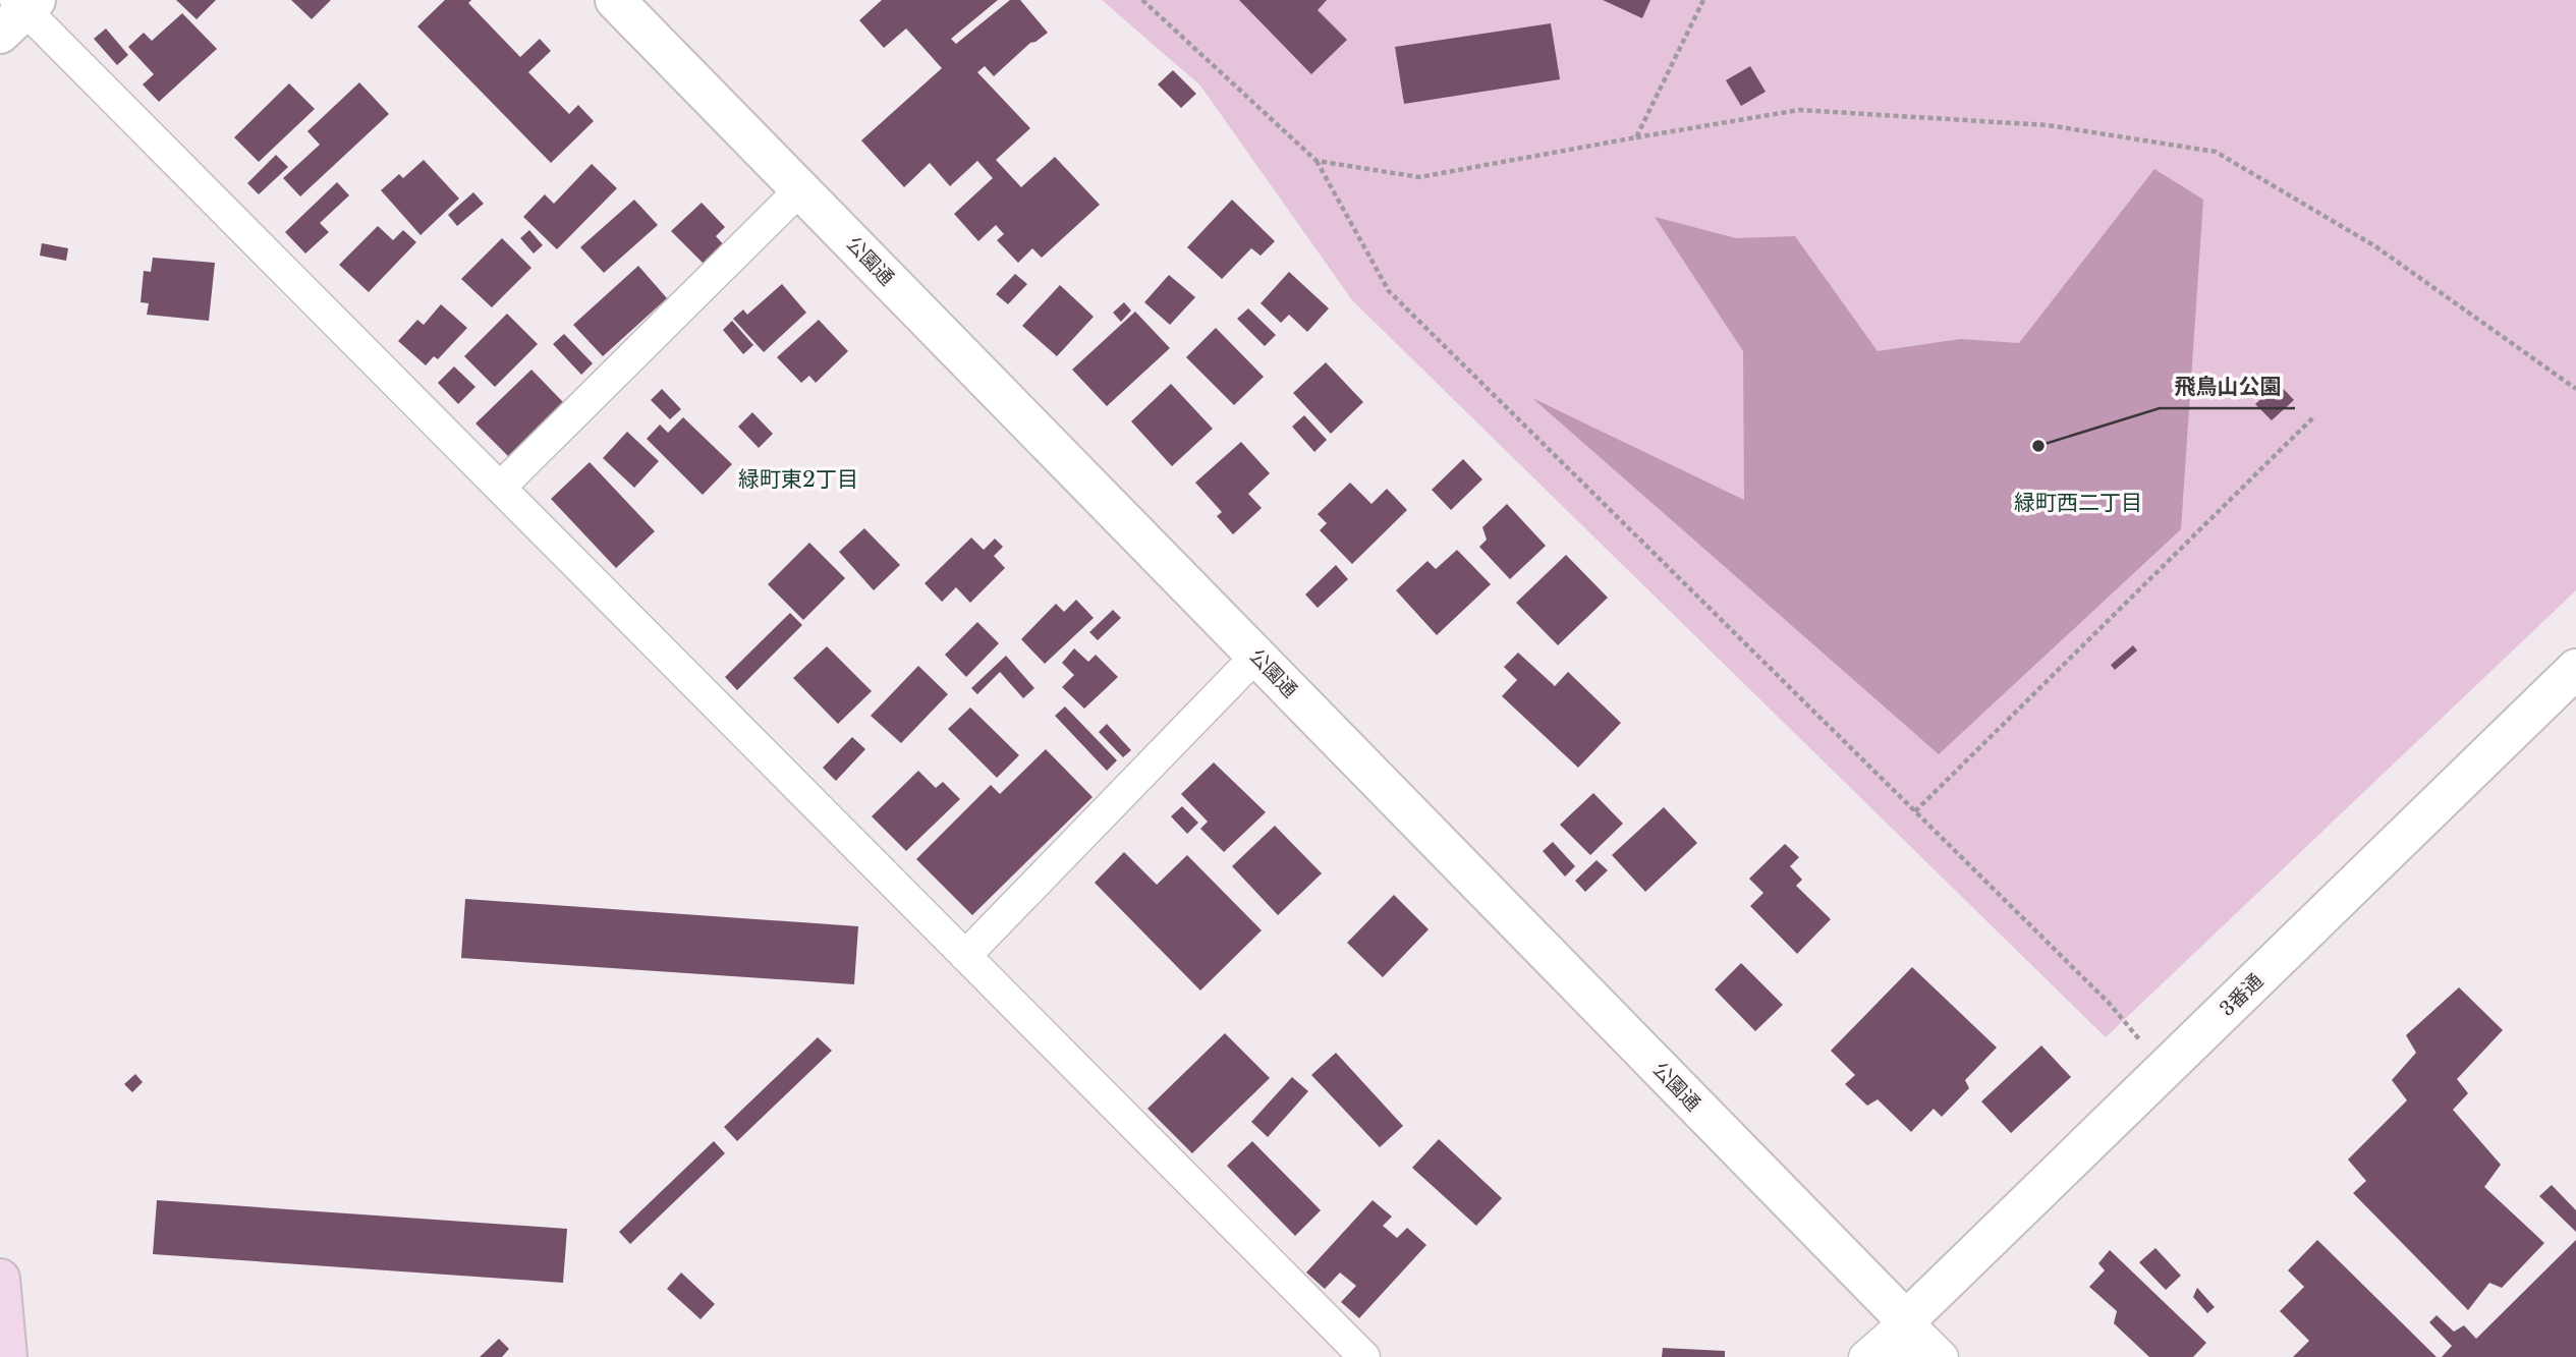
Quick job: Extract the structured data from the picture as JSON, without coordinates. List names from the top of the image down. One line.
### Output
{"streets":{"street":["公園通","3番通"]},"crossings":[["公園通","3番通"]],"districts":["緑町東2丁目","緑町西二丁目"],"places":["飛鳥山公園"]}
